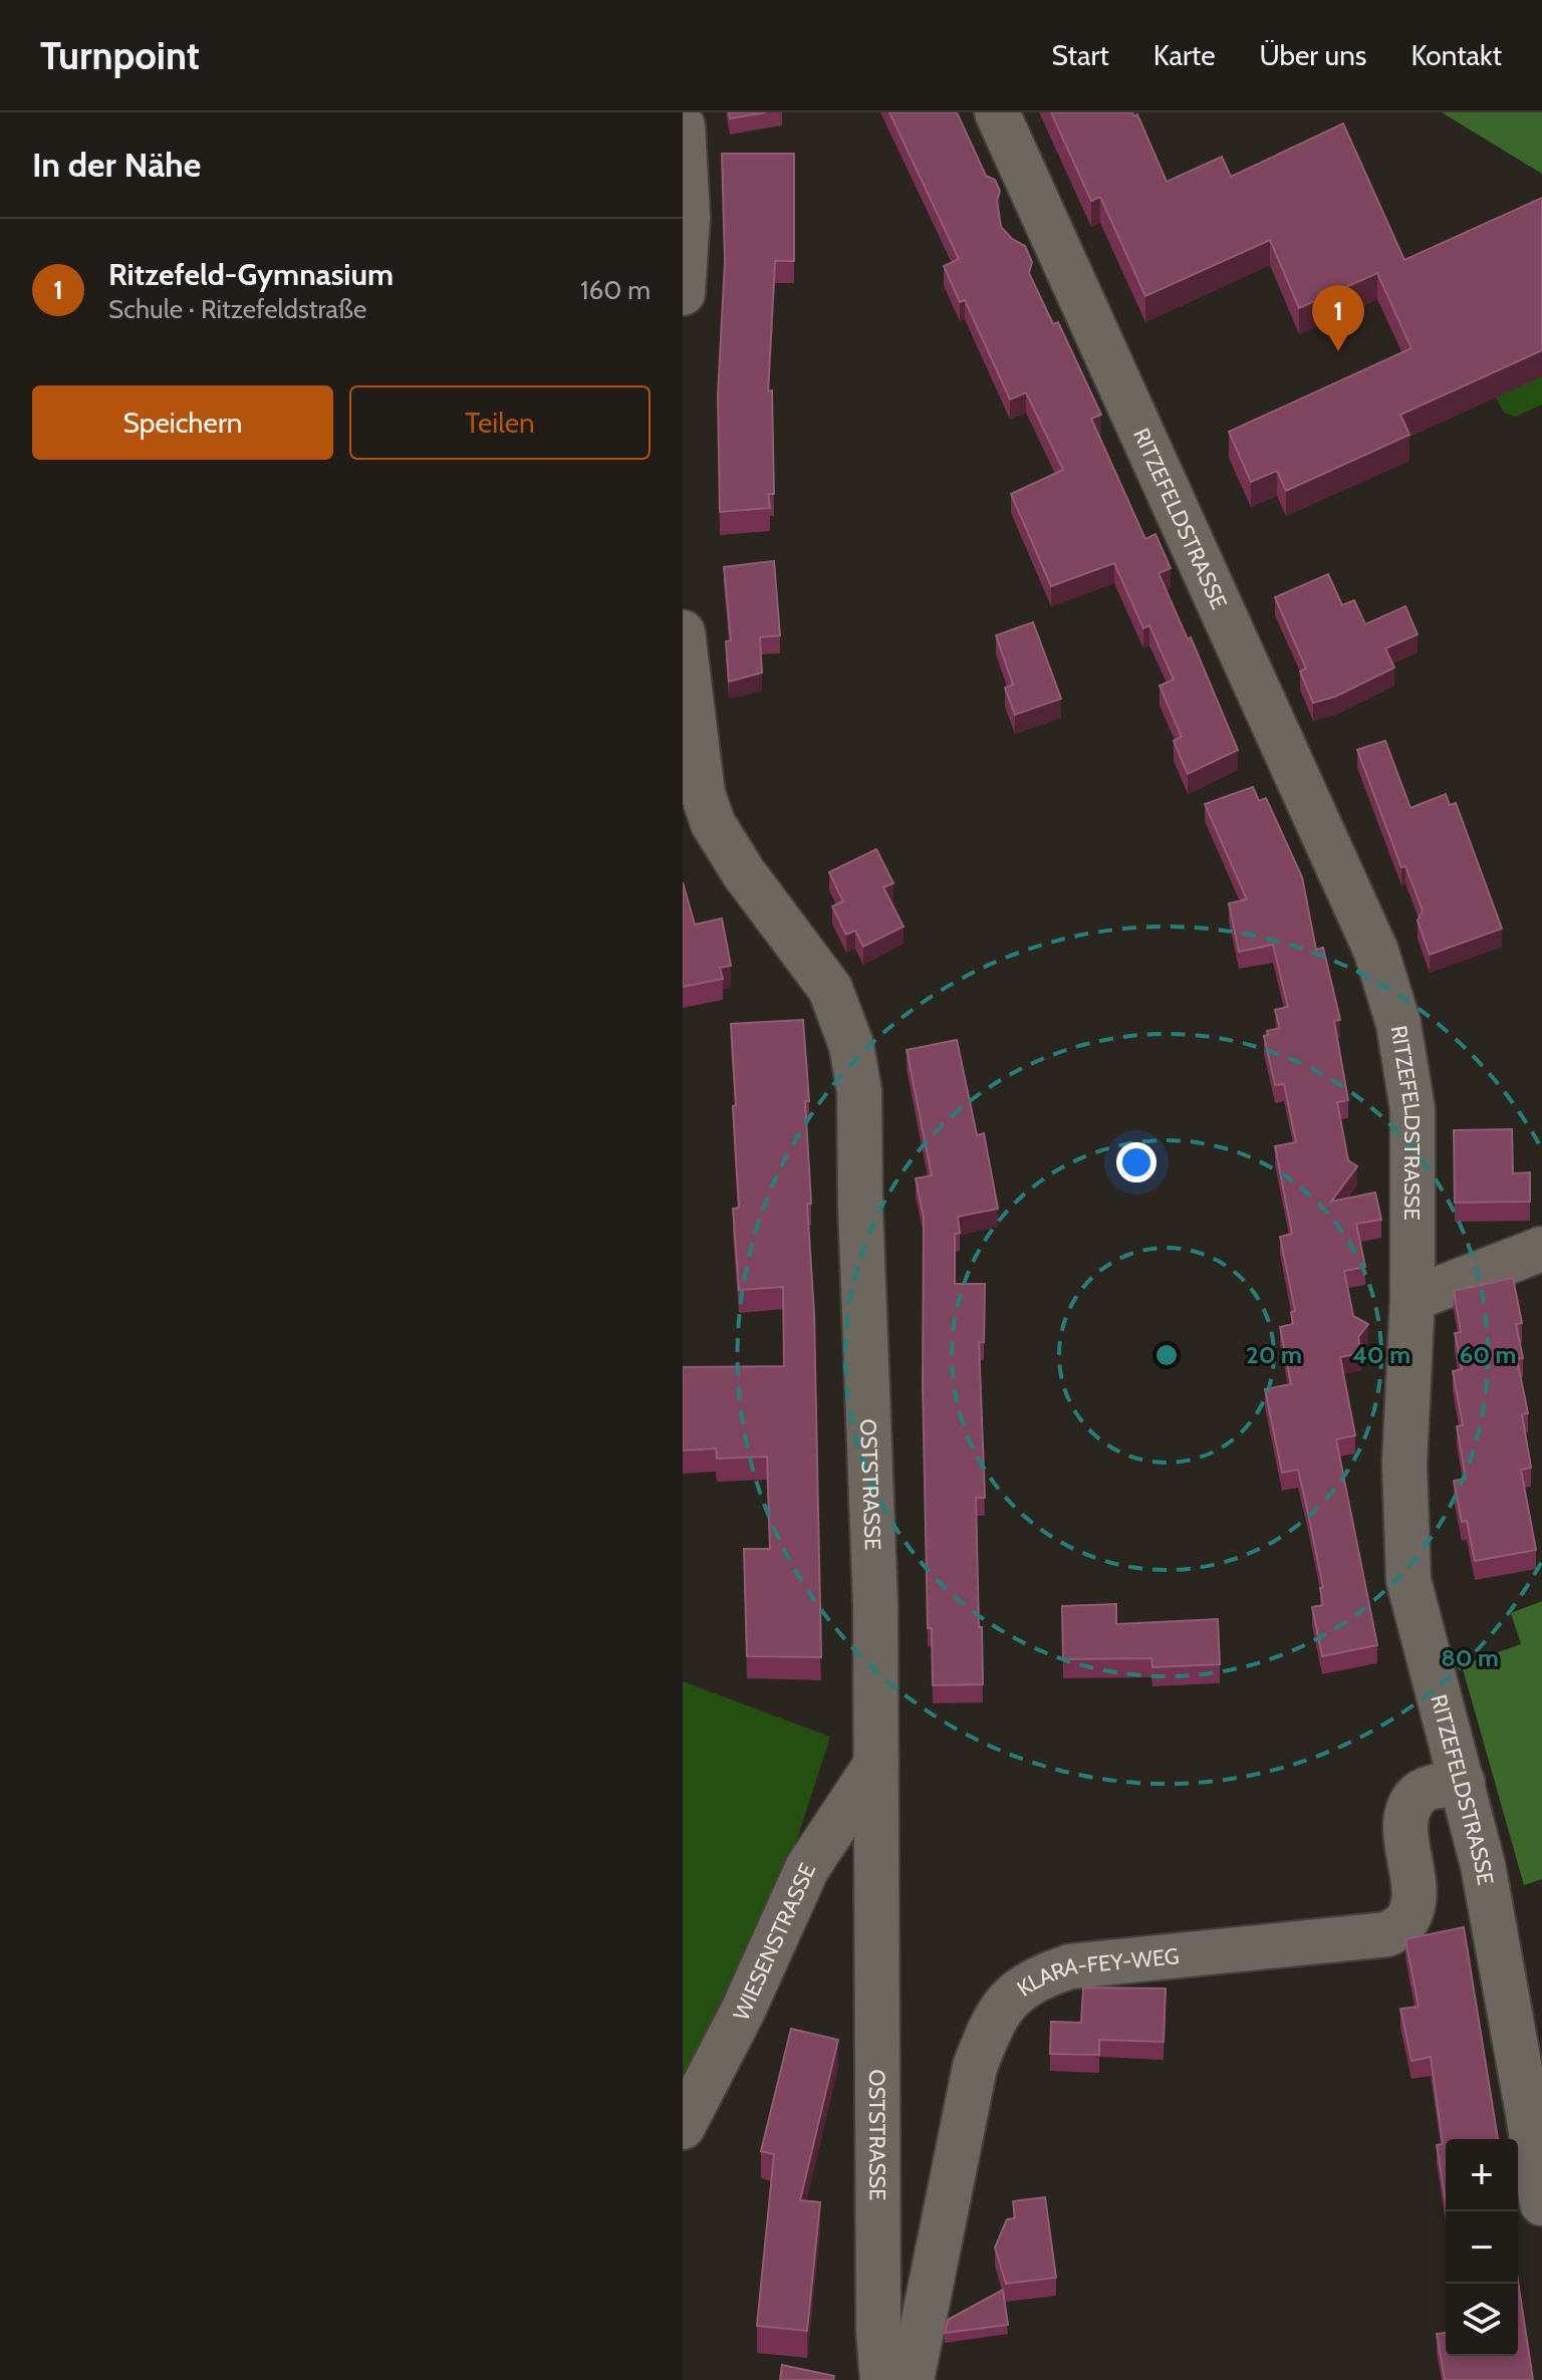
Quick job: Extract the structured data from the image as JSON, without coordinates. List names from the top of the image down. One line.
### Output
{"streets":{"street":["RITZEFELDSTRASSE","OSTSTRASSE","WIESENSTRASSE","KLARA-FEY-WEG"]},"crossings":[["RITZEFELDSTRASSE","KLARA-FEY-WEG"],["OSTSTRASSE","WIESENSTRASSE"]],"page":{"header":"Turnpoint","nav":["Start","Karte","Über uns","Kontakt"],"heading":"In der Nähe","list":[{"mark":"1","name":"Ritzefeld-Gymnasium","note":"Schule · Ritzefeldstraße","value":"160 m"}],"pins":"1","buttons":["Speichern","Teilen"],"map_buttons":["+","−"]},"rings":["20 m","40 m","60 m","80 m"]}
